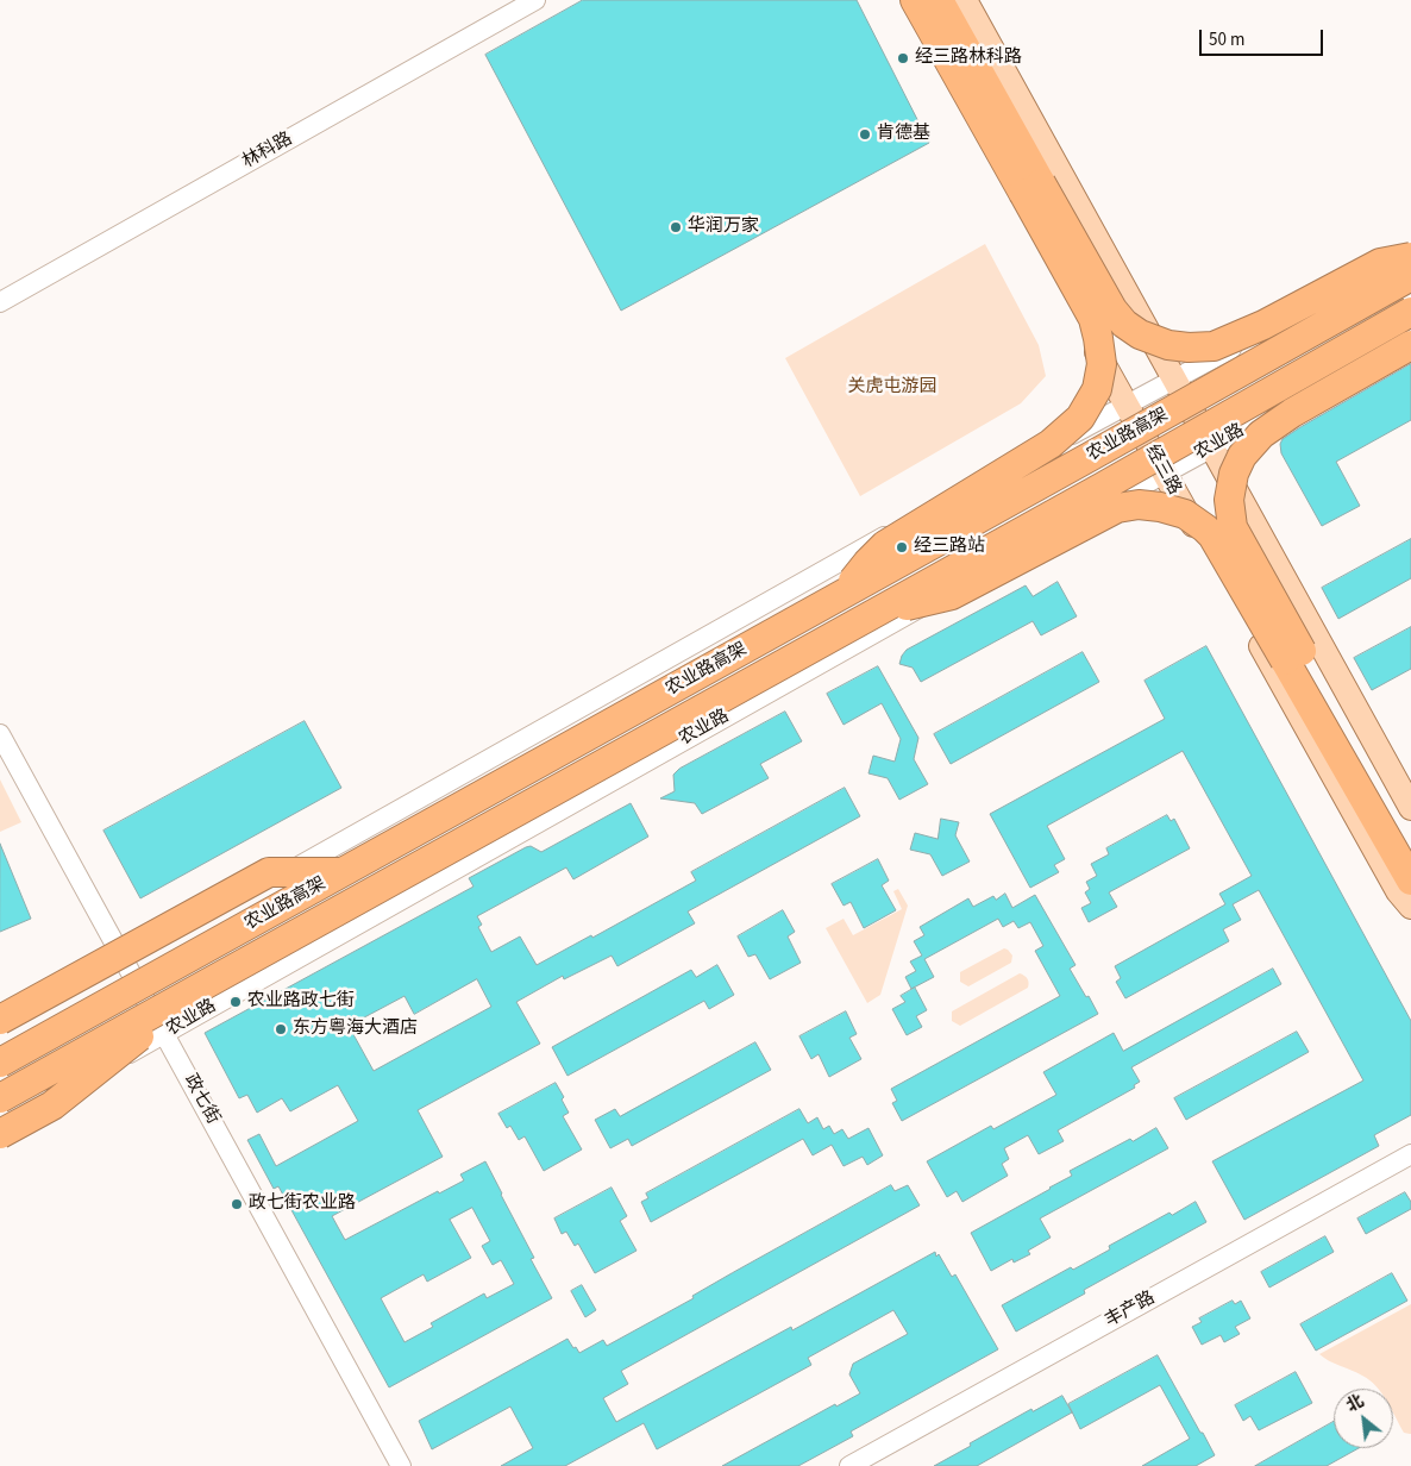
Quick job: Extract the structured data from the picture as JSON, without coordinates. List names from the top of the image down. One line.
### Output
{"streets":{"highway":["农业路高架"],"main road":["经三路"],"street":["林科路","农业路","政七街","丰产路"]},"crossings":[["农业路","经三路"],["农业路","政七街"]],"parks":["关虎屯游园"],"places":["经三路林科路","肯德基","华润万家","经三路站","农业路政七街","东方粤海大酒店","政七街农业路"],"scale_bar":"50 m","north":"top left"}
